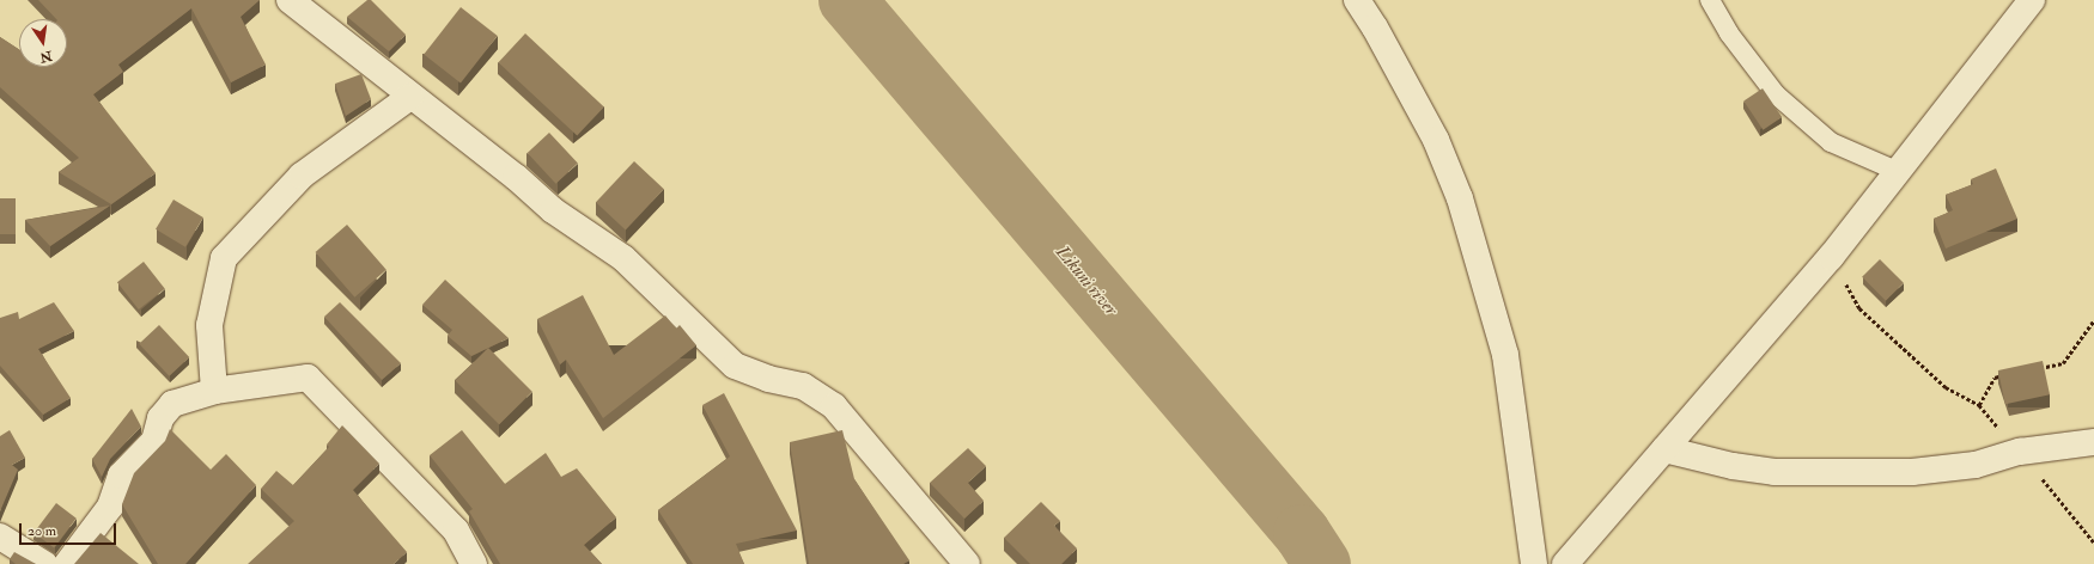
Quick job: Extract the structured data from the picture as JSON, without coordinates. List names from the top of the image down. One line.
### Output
{"water":["Likuni river"],"scale_bar":"20 m","north":"bottom"}
